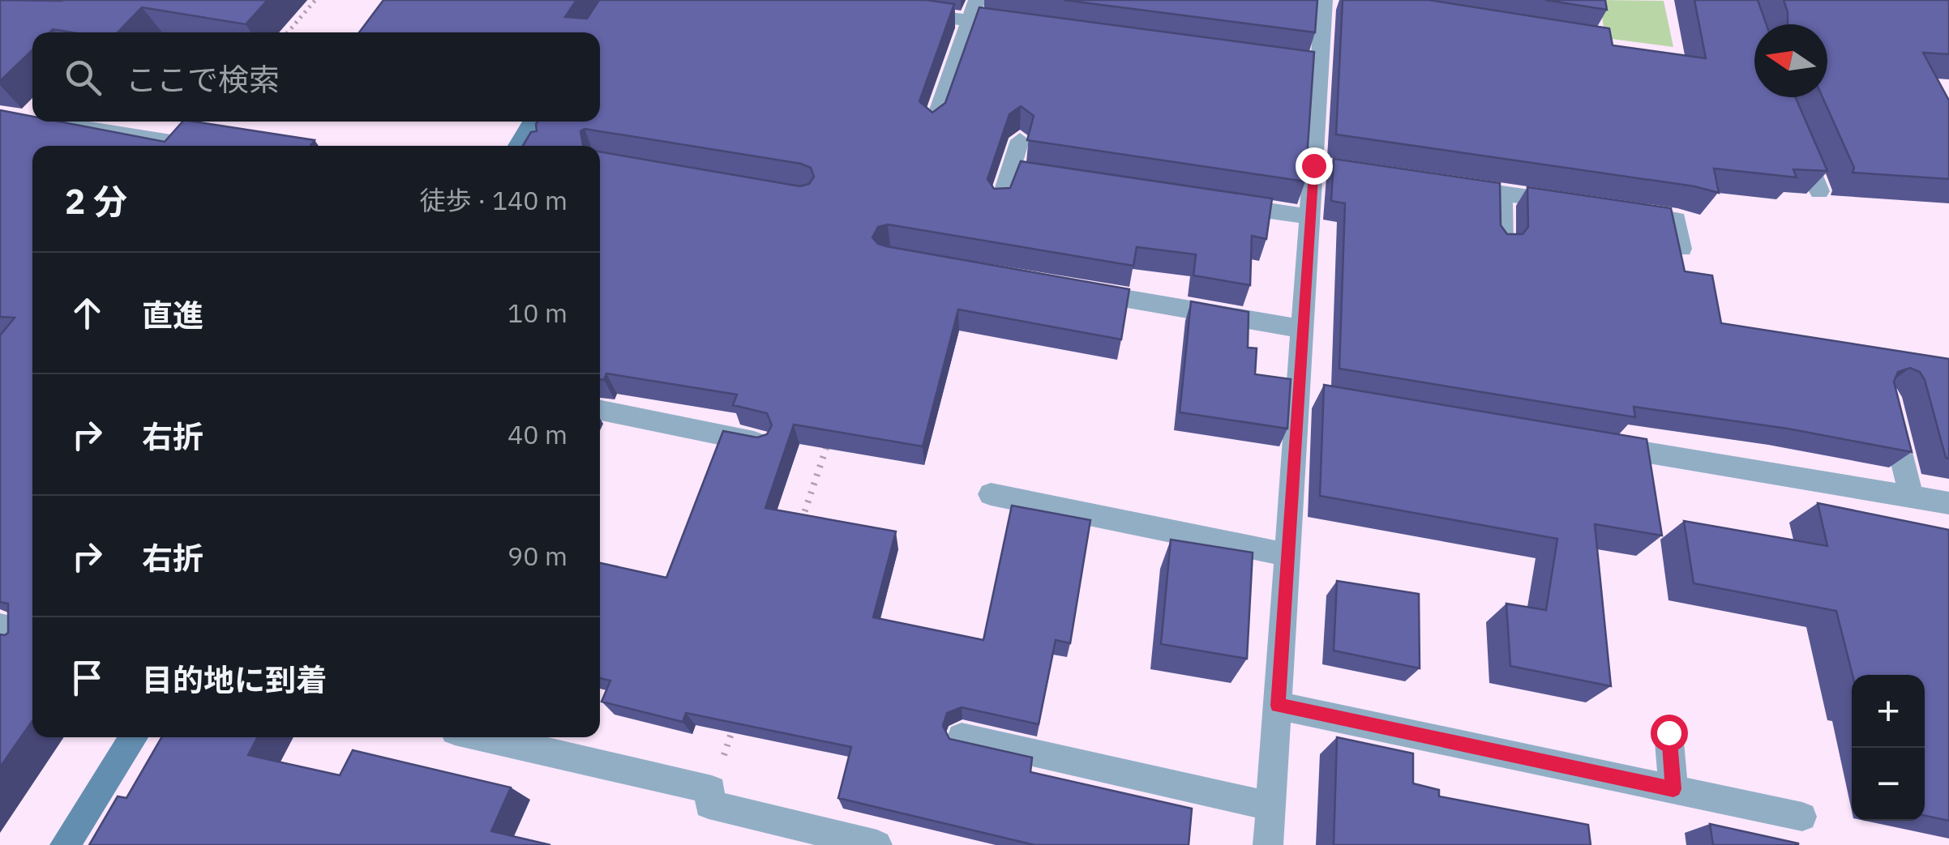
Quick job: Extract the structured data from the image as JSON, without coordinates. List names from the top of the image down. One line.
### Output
{"north":"left","page":{"search":"ここで検索","heading":["2 分","徒歩 · 140 m"],"list":[["直進","10 m"],["右折","40 m"],["右折","90 m"],"目的地に到着"],"map_buttons":["+","−"]}}
